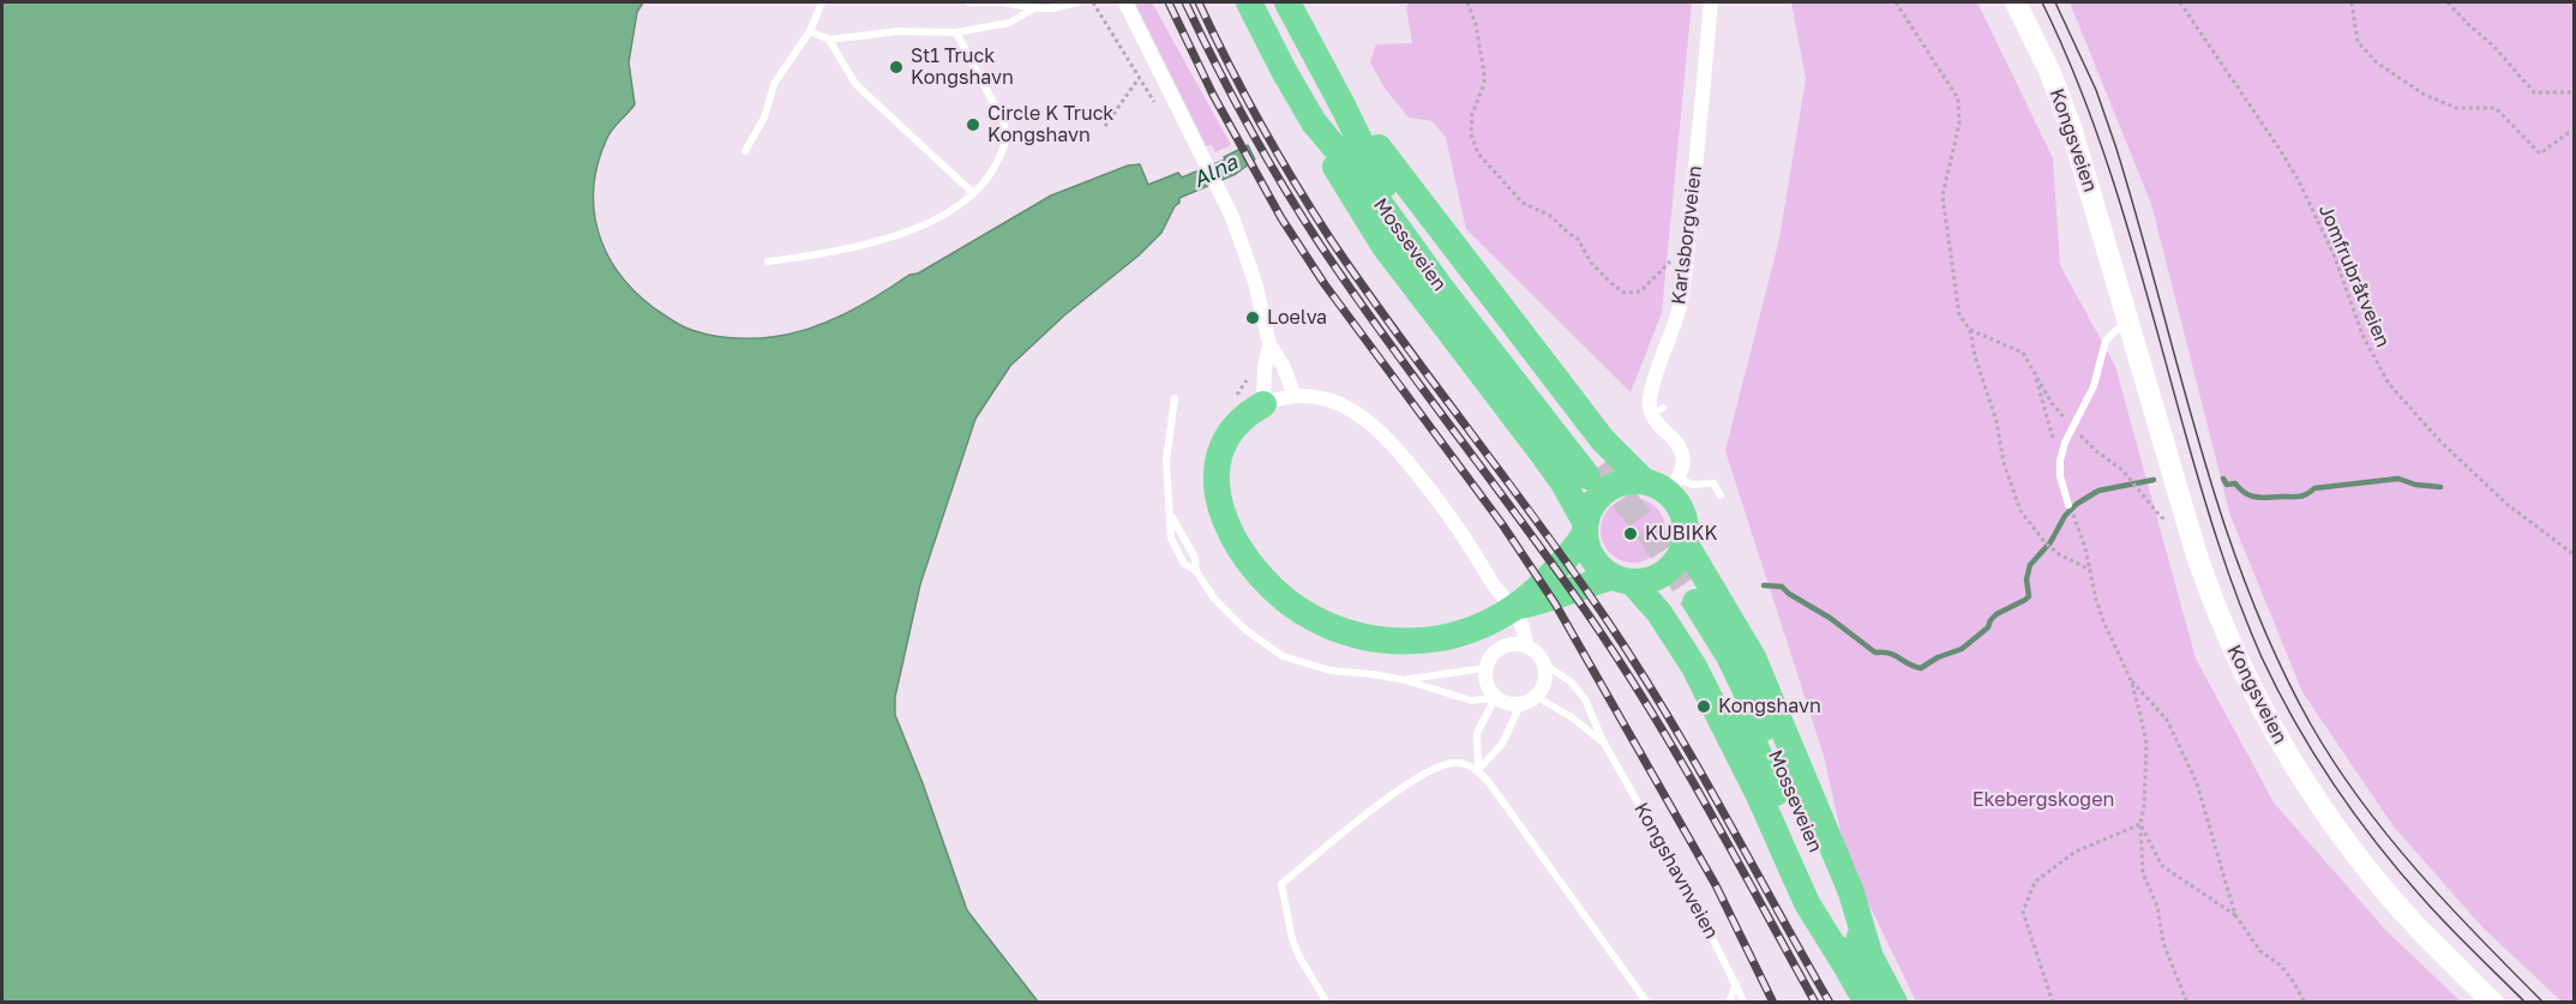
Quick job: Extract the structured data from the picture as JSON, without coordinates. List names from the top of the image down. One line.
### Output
{"streets":{"highway":["Mosseveien"],"main road":["Kongsveien"],"street":["Karlsborgveien"],"lane":["Kongshavnveien"],"path":["Jomfrubråtveien"]},"water":["Alna"],"parks":["Ekebergskogen"],"places":["St1 Truck Kongshavn","Circle K Truck Kongshavn","Loelva","KUBIKK","Kongshavn"]}
